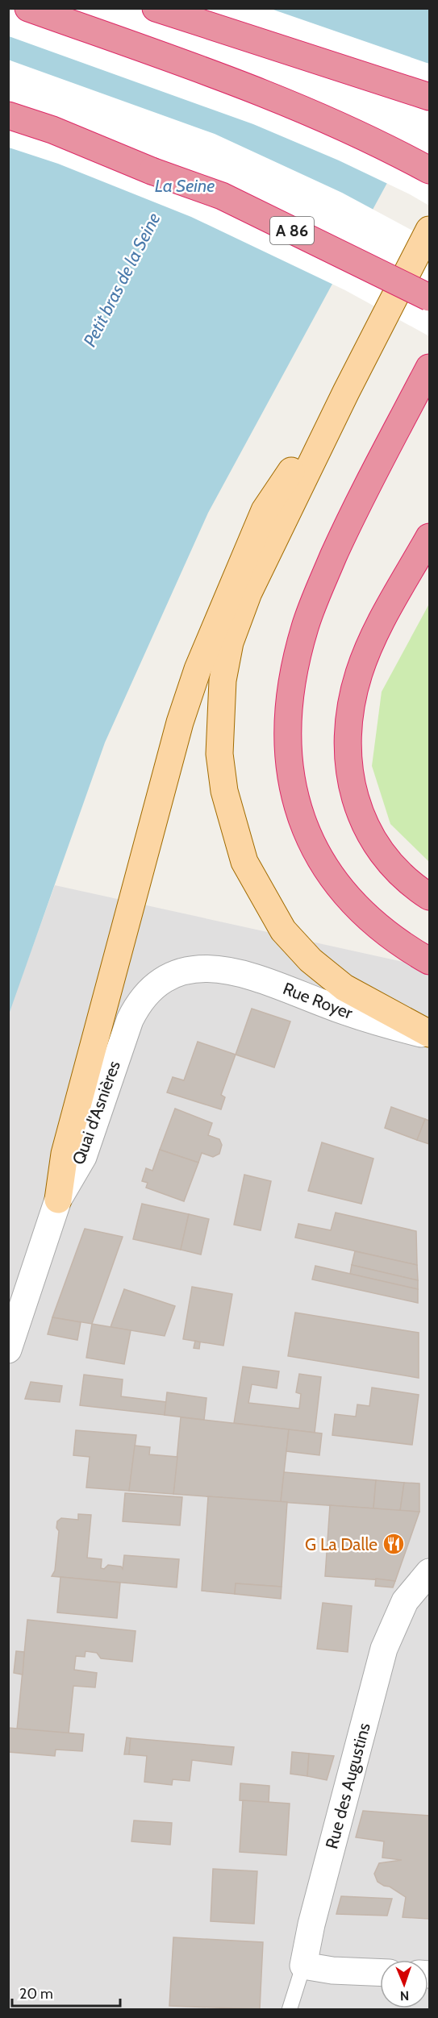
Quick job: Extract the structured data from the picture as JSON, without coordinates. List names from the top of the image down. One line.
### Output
{"streets":{"highway":["A 86"],"street":["Rue Royer","Quai d'Asnières","Rue des Augustins"]},"crossings":[["Rue Royer","Quai d'Asnières"]],"water":["La Seine","Petit bras de la Seine"],"places":{"restaurant":["G La Dalle"]},"scale_bar":"20 m","north":"bottom"}
